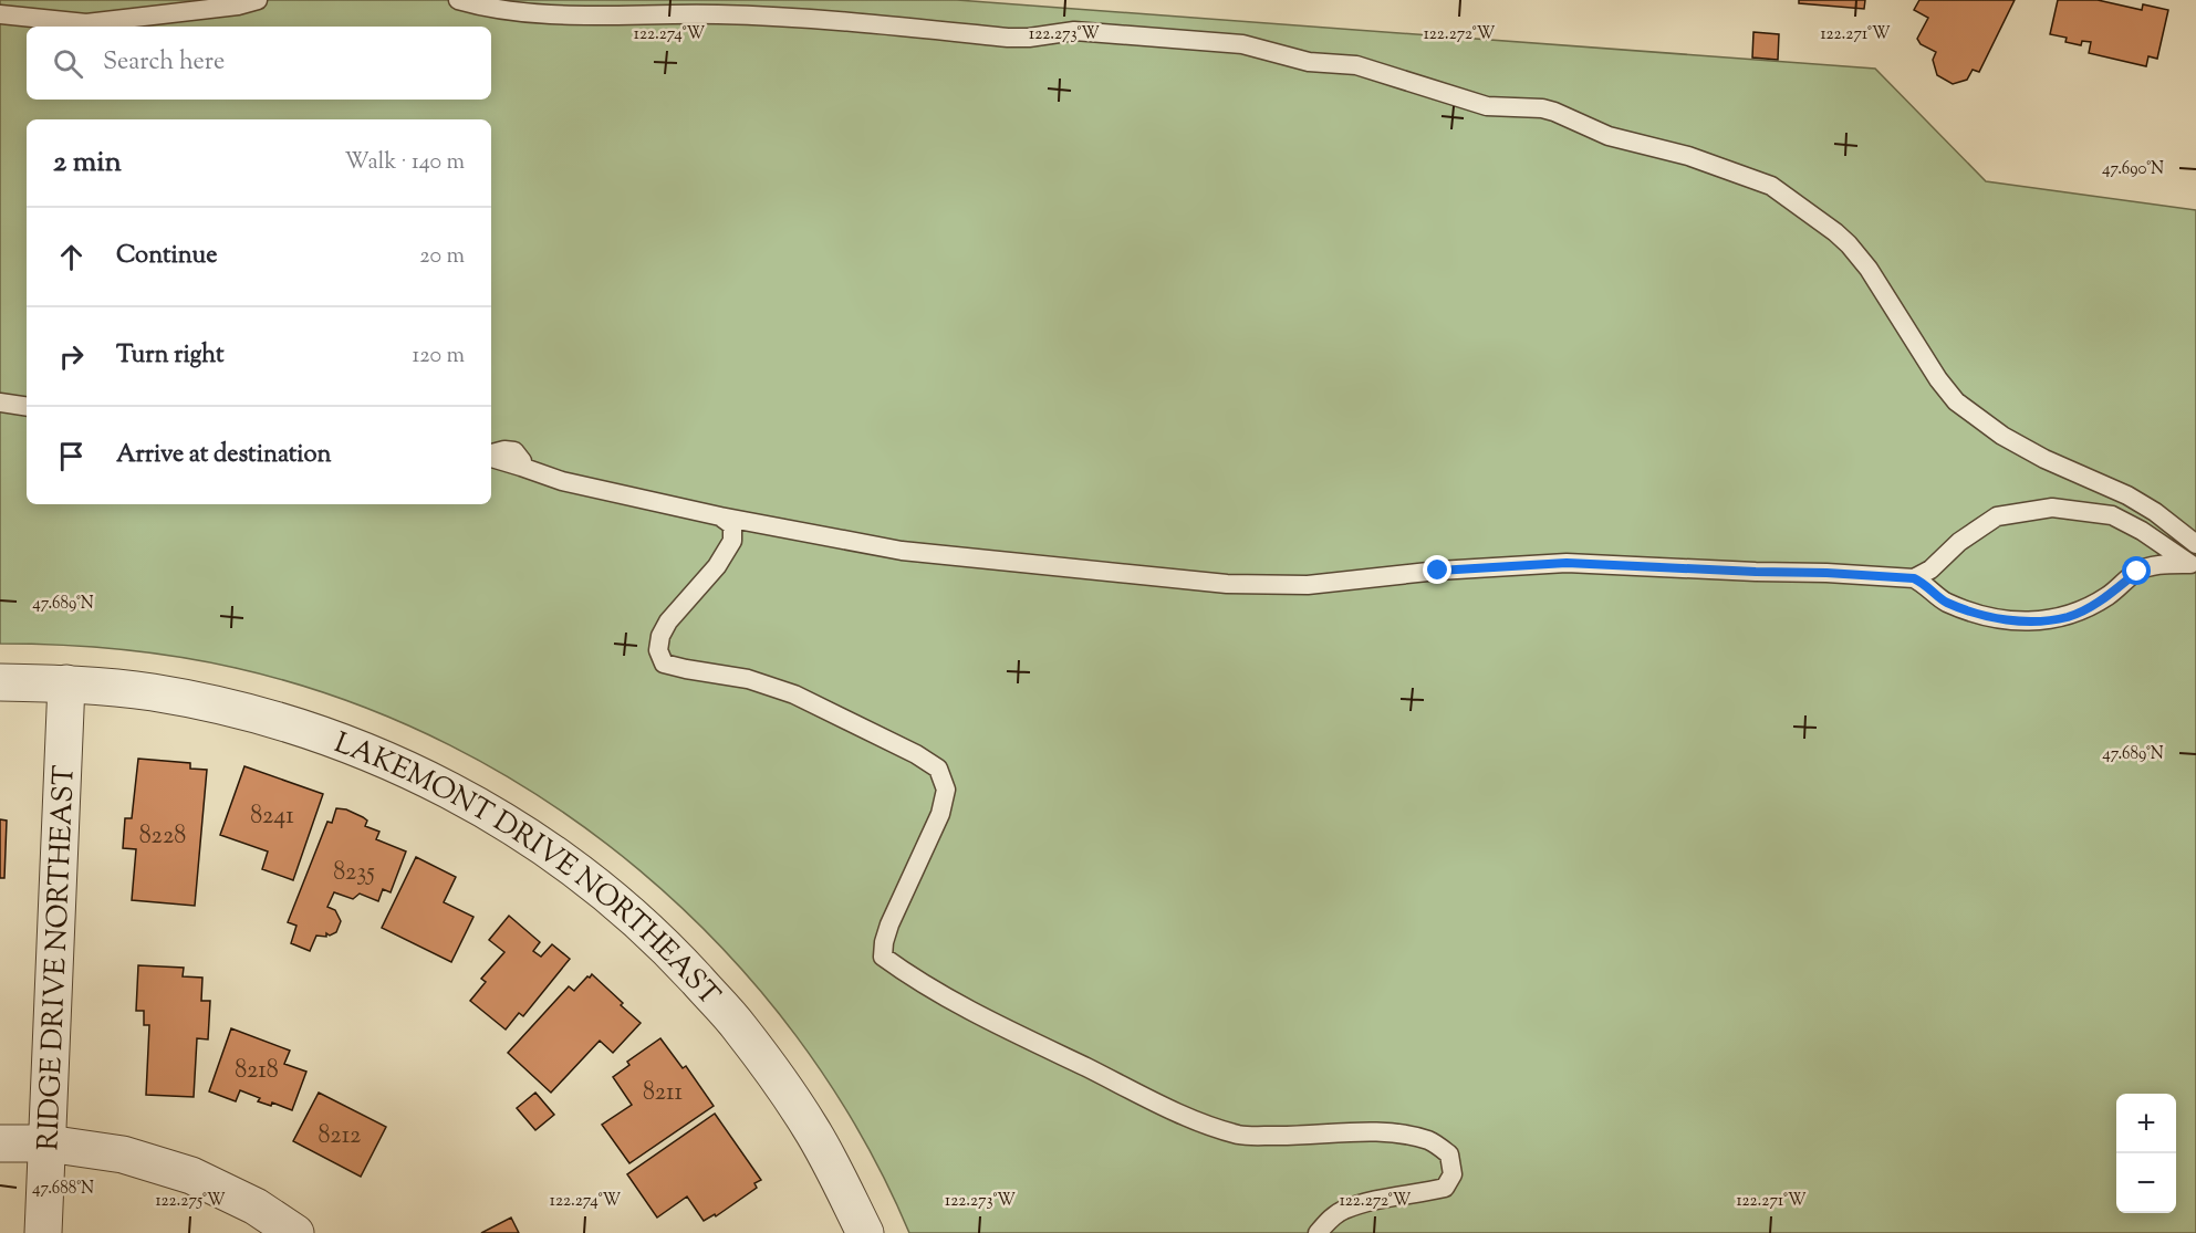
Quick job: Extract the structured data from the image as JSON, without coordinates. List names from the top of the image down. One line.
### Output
{"streets":{"street":["LAKEMONT DRIVE NORTHEAST","RIDGE DRIVE NORTHEAST"]},"crossings":[["LAKEMONT DRIVE NORTHEAST","RIDGE DRIVE NORTHEAST"]],"house_numbers":["8241","8228","8235","8218","8211","8212"],"page":{"search":"Search here","heading":["2 min","Walk · 140 m"],"list":[["Continue","20 m"],["Turn right","120 m"],"Arrive at destination"],"map_buttons":["+","−"]},"coordinates":["122.274°W","122.273°W","122.272°W","122.271°W","47.690°N","47.689°N","47.688°N","122.275°W"]}
